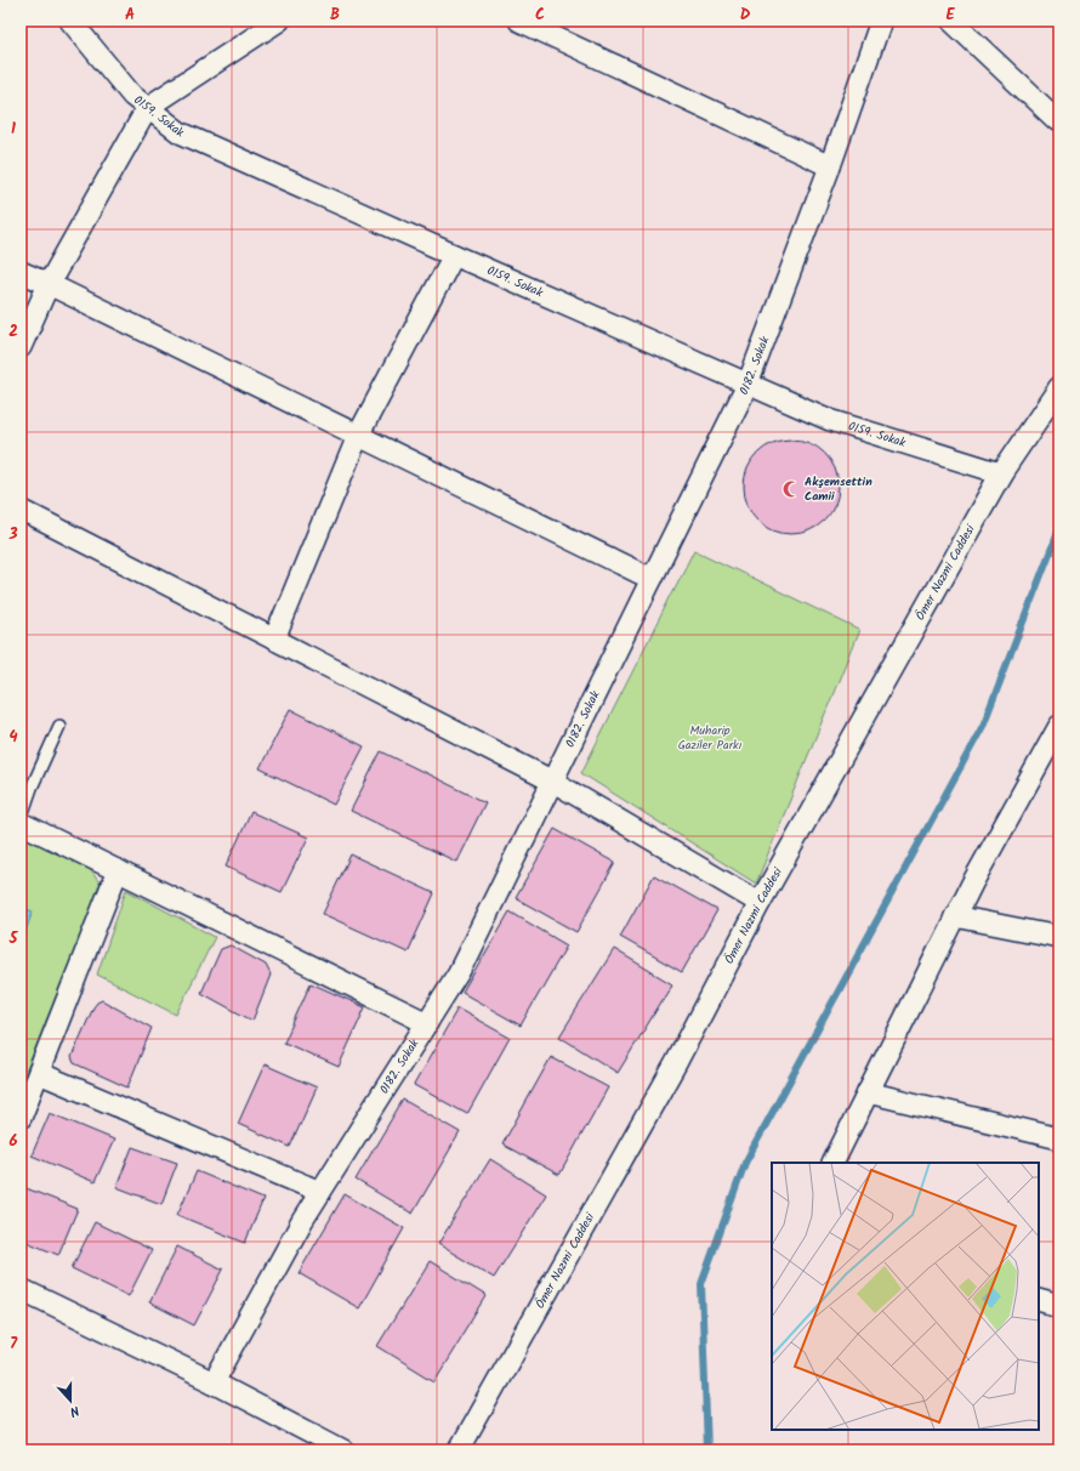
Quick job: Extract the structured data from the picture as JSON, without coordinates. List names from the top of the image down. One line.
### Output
{"streets":{"street":["0159. Sokak","0182. Sokak","Ömer Nazmi Caddesi"]},"crossings":[["0159. Sokak","0182. Sokak"],["0159. Sokak","Ömer Nazmi Caddesi"]],"parks":["Muharip Gaziler Parkı"],"places":{"mosque":["Akşemsettin Camii"]},"north":"bottom","grid":{"columns":["A","B","C","D","E"],"rows":["1","2","3","4","5","6","7"]}}
